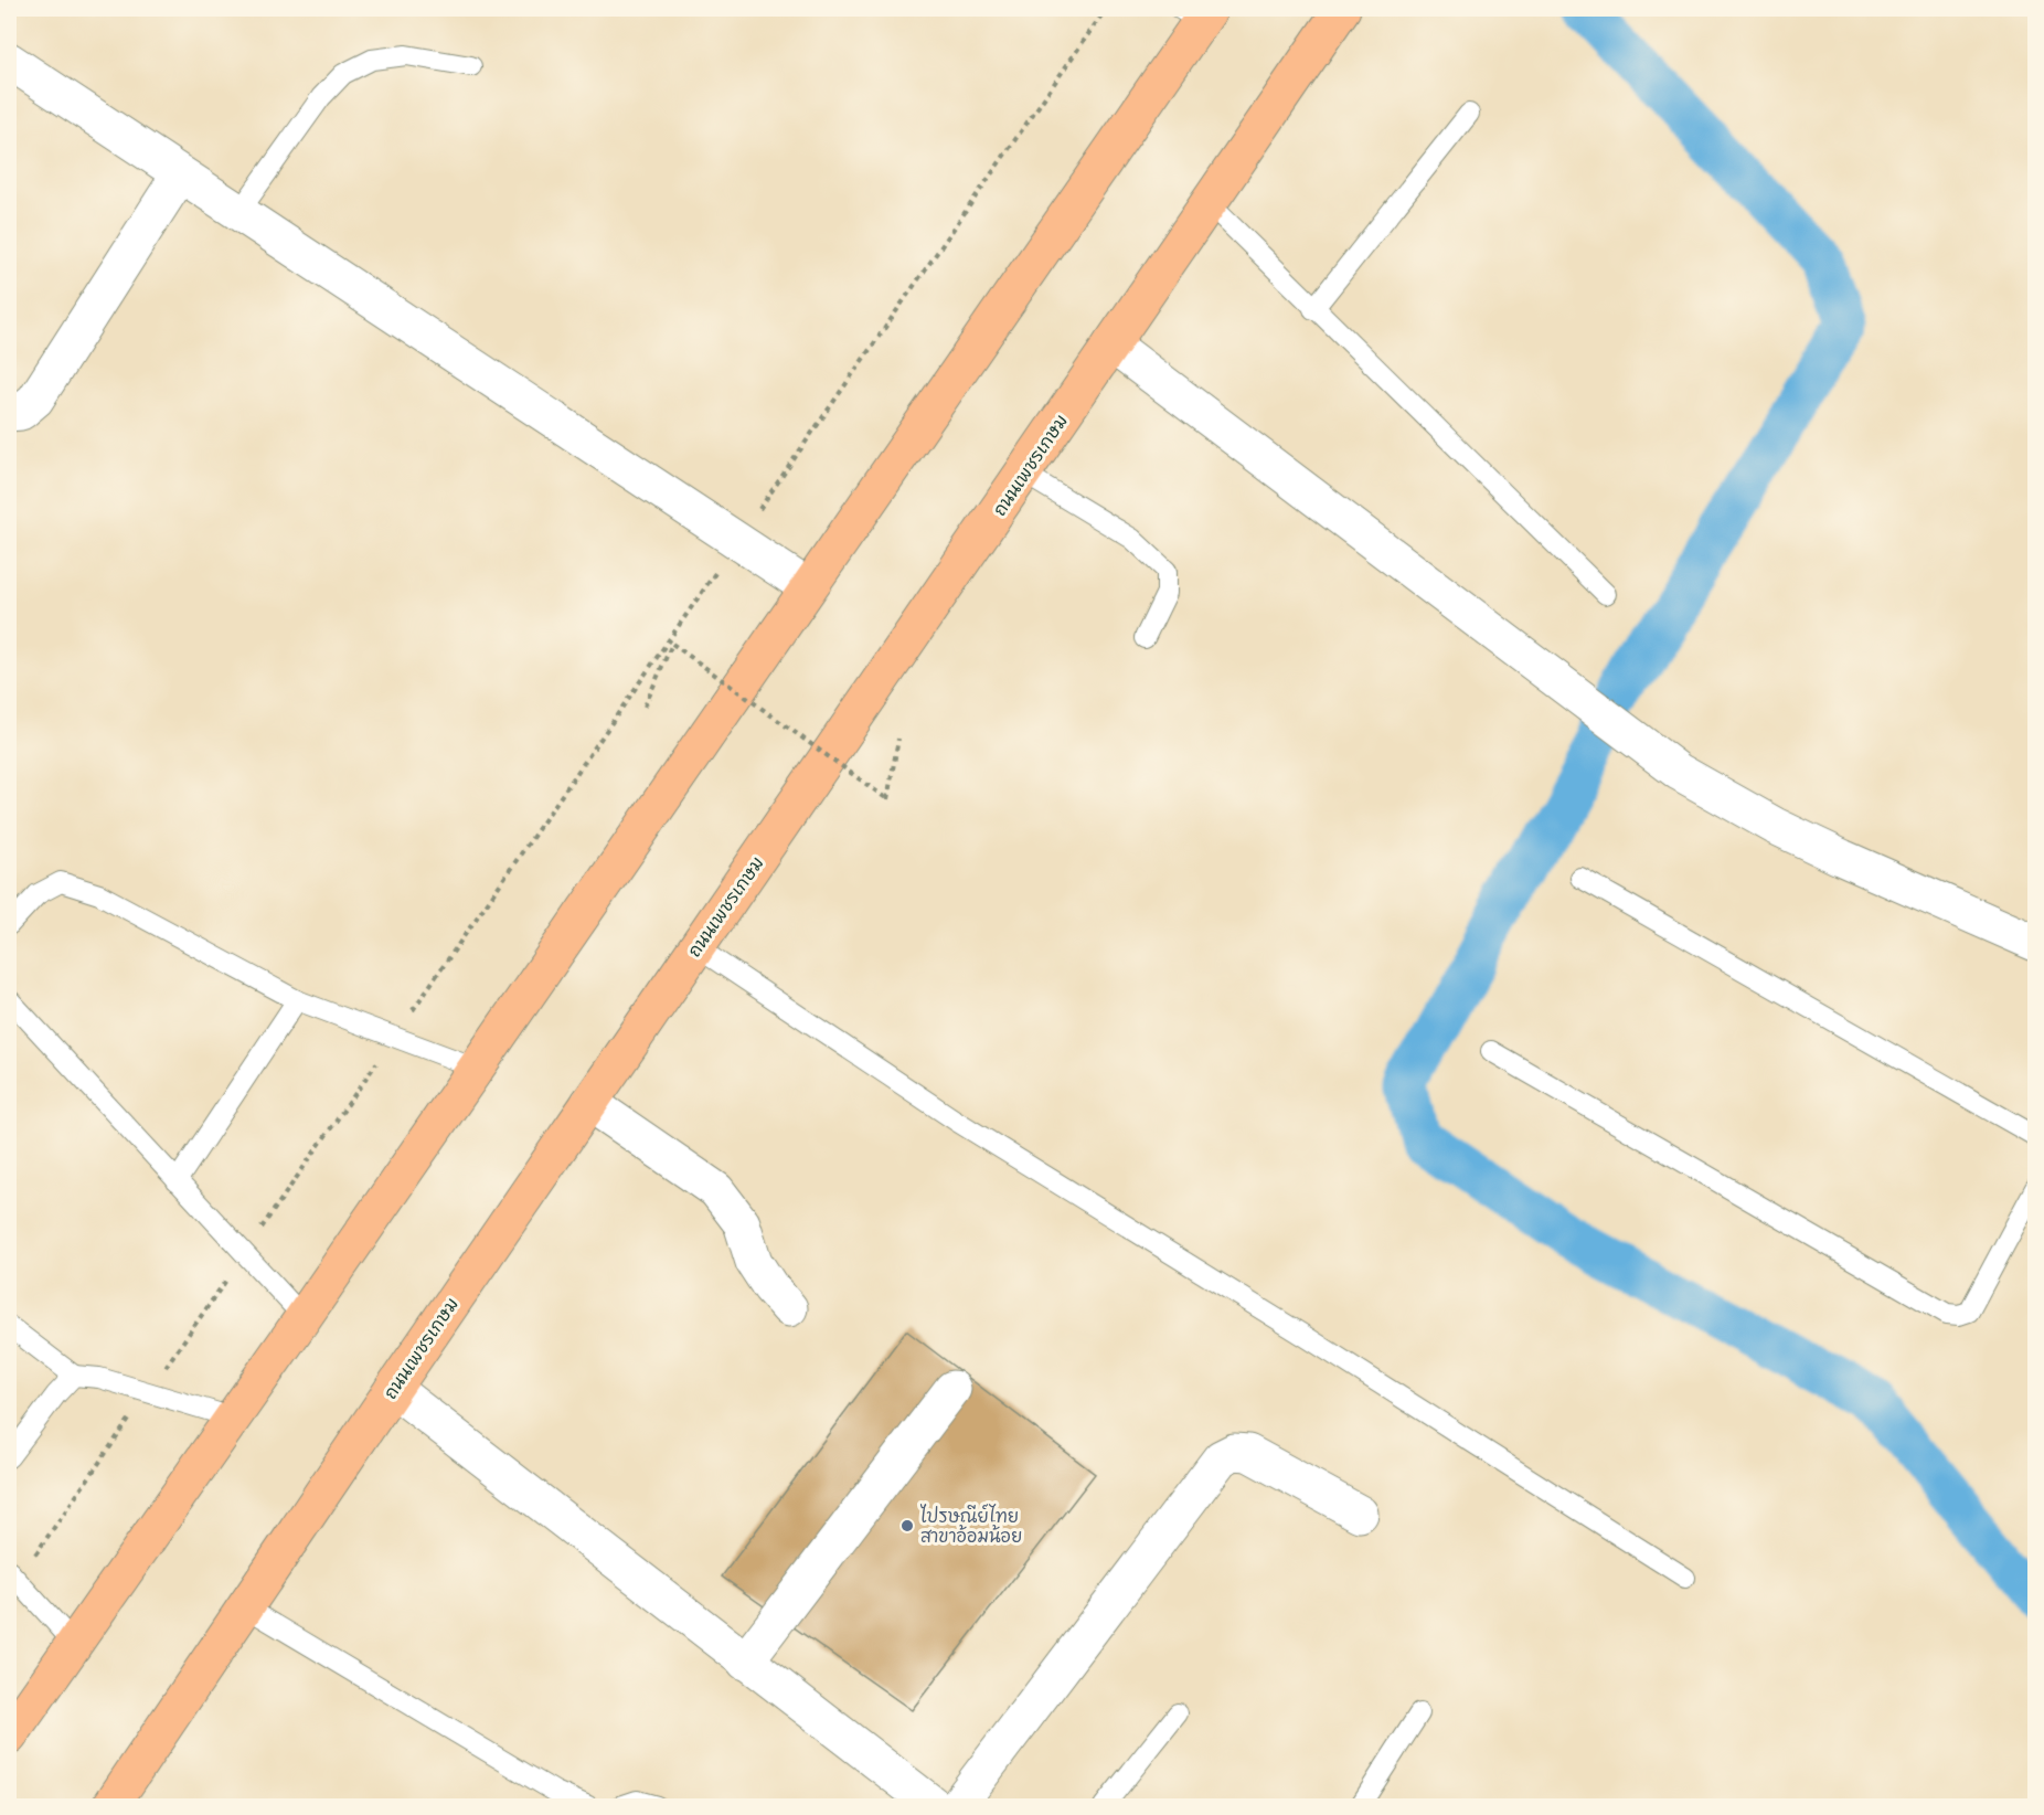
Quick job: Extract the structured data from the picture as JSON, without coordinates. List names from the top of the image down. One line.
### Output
{"streets":{"main road":["ถนนเพชรเกษม"]},"places":["ไปรษณีย์ไทย สาขาอ้อมน้อย"]}
